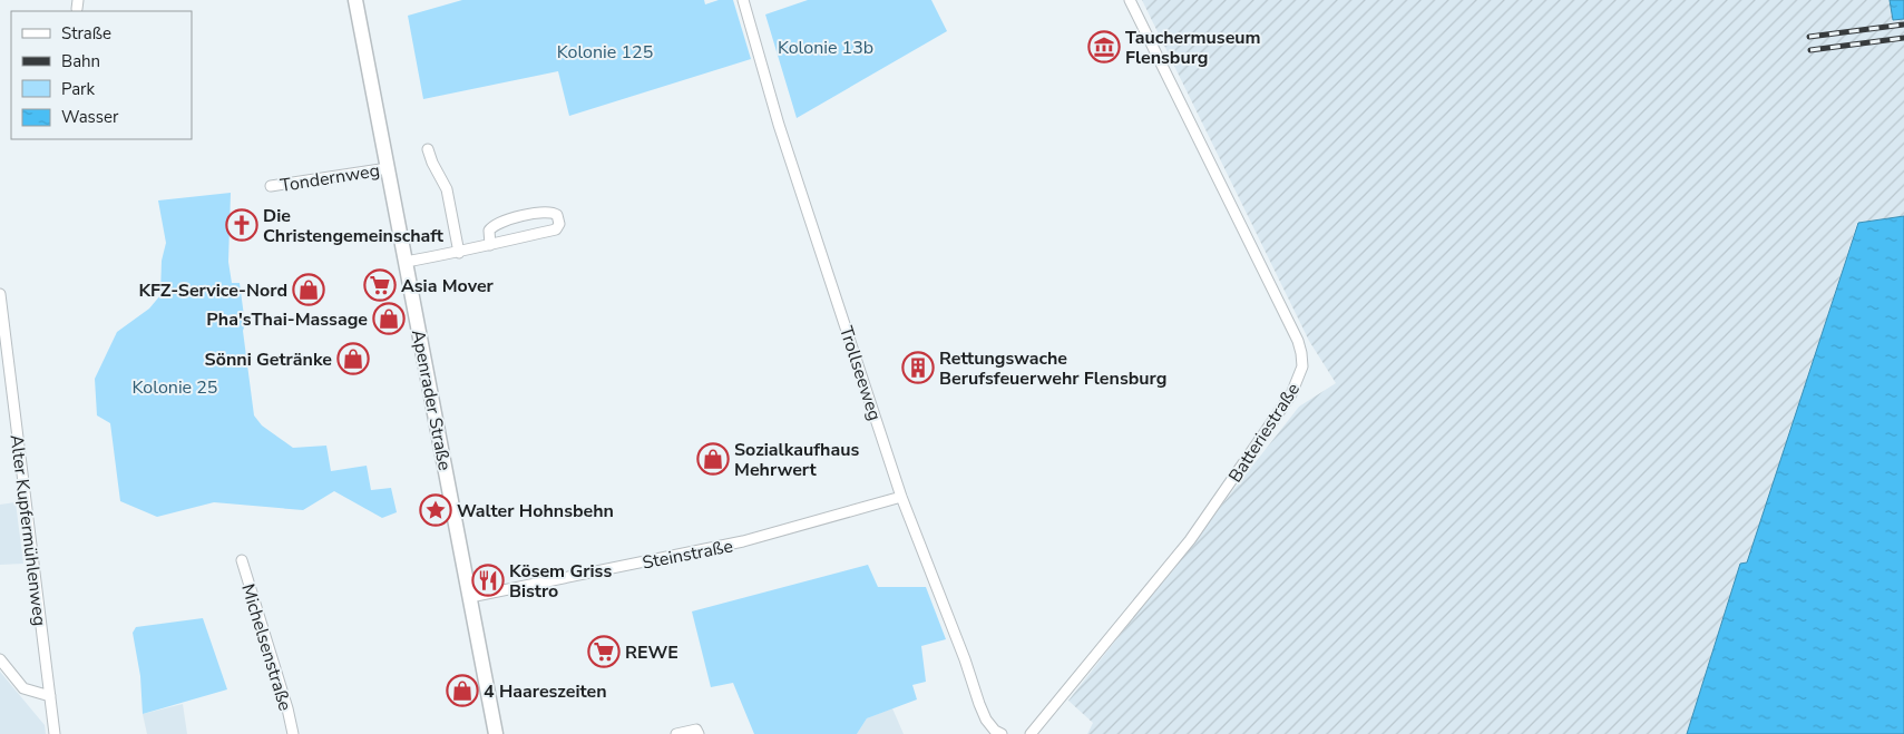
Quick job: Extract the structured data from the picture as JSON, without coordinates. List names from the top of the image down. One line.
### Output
{"streets":{"main road":["Apenrader Straße"],"street":["Tondernweg","Trollseeweg","Batteriestraße","Alter Kupfermühlenweg","Steinstraße","Michelsenstraße"]},"crossings":[["Tondernweg","Apenrader Straße"],["Trollseeweg","Steinstraße"],["Apenrader Straße","Steinstraße"]],"parks":["Kolonie 13b","Kolonie 125","Kolonie 25"],"places":{"museum":["Tauchermuseum Flensburg"],"church":["Die Christengemeinschaft"],"supermarket":["Asia Mover","REWE"],"shop":["KFZ-Service-Nord","Pha'sThai-Massage","Sönni Getränke","Sozialkaufhaus Mehrwert","4 Haareszeiten"],"building":["Rettungswache Berufsfeuerwehr Flensburg"],"place":["Walter Hohnsbehn"],"restaurant":["Kösem Griss Bistro"]},"legend":["Straße","Bahn","Park","Wasser"]}
